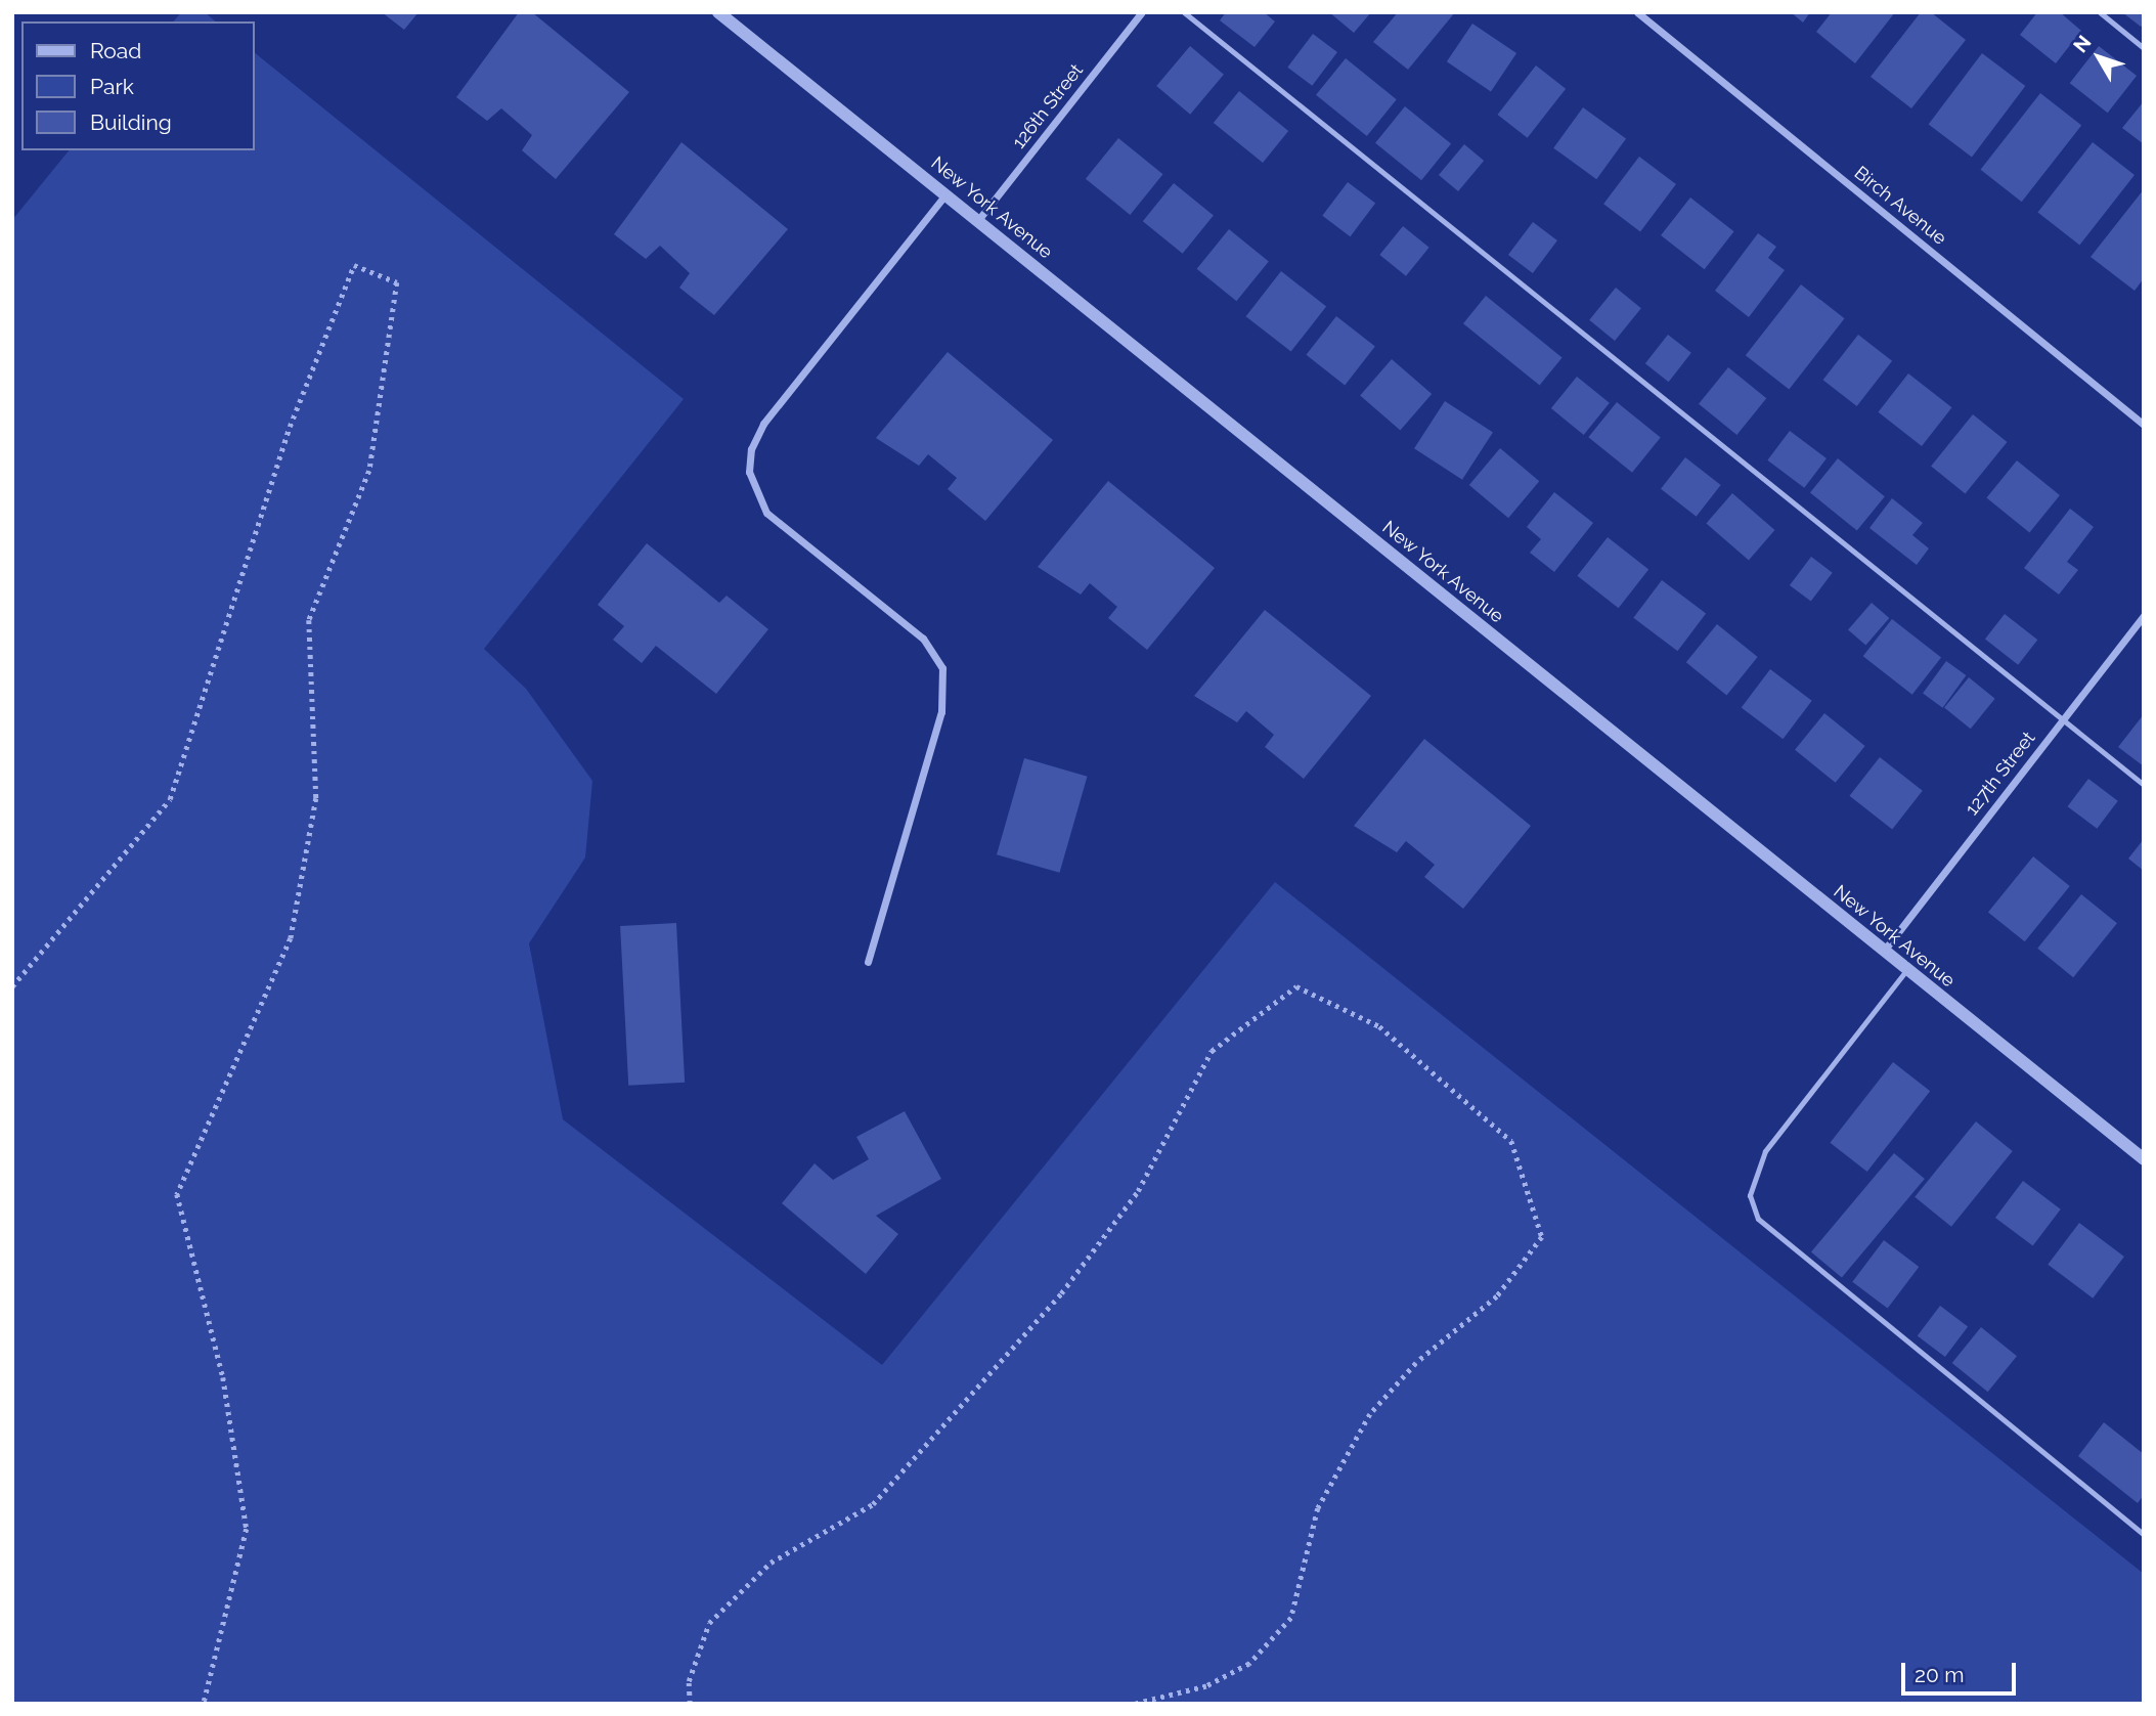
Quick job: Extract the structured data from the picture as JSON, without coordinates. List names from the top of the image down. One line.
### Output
{"streets":{"street":["126th Street","Birch Avenue","New York Avenue","127th Street"]},"crossings":[["126th Street","New York Avenue"],["New York Avenue","127th Street"]],"legend":["Road","Park","Building"],"scale_bar":"20 m","north":"top left"}
